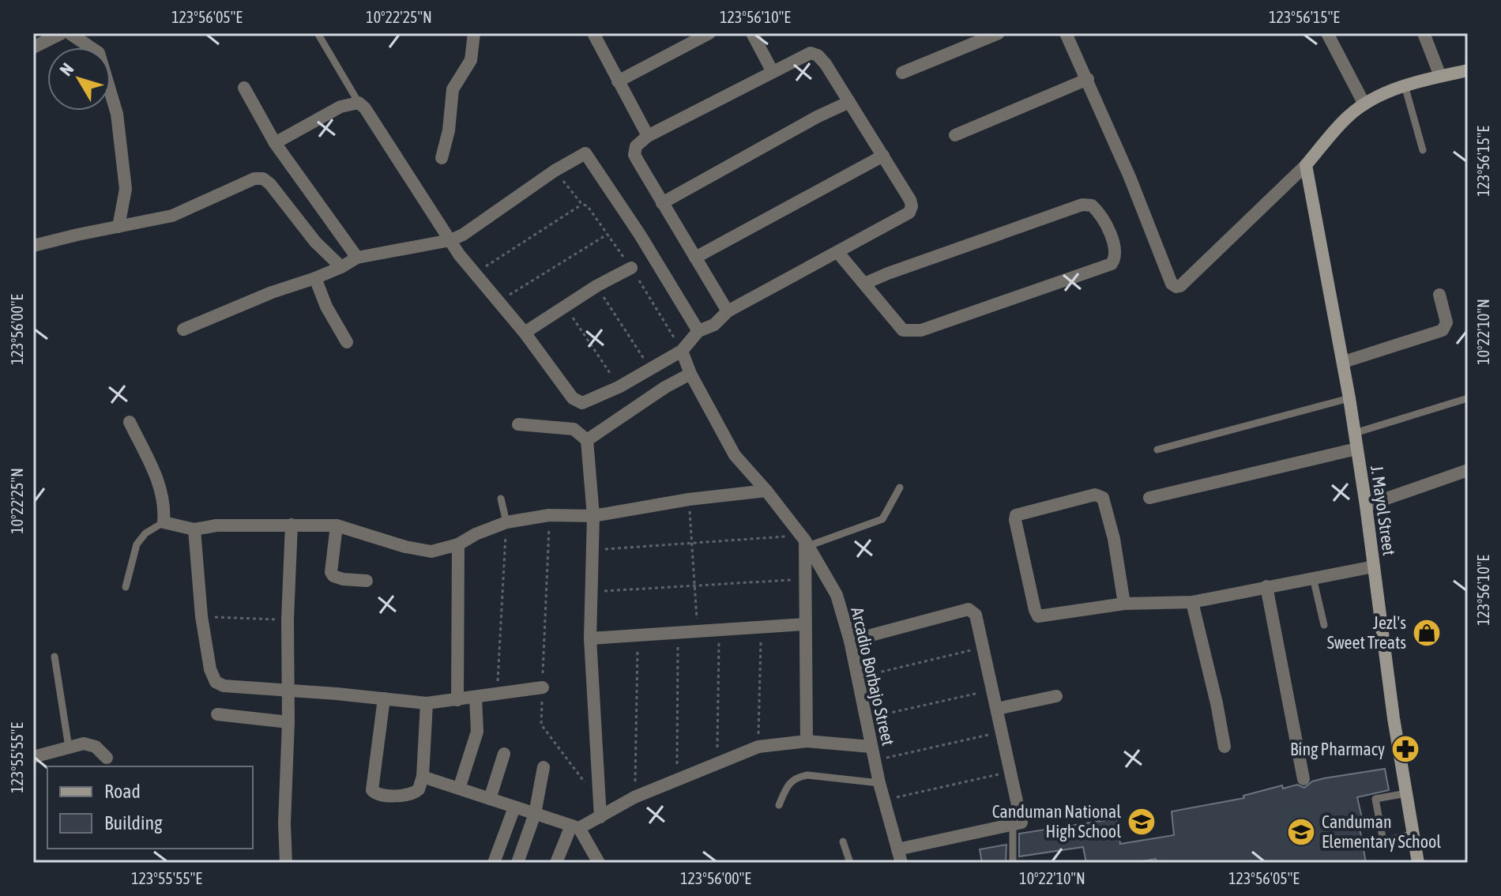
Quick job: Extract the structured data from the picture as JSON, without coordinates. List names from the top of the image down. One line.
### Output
{"streets":{"street":["J. Mayol Street","Arcadio Borbajo Street"]},"places":{"shop":["Jezl's Sweet Treats"],"pharmacy":["Bing Pharmacy"],"school or university":["Canduman National High School","Canduman Elementary School"]},"legend":["Road","Building"],"north":"top left","coordinates":["123°56'05\"E","10°22'25\"N","123°56'10\"E","123°56'15\"E","123°56'00\"E","10°22'10\"N","123°55'55\"E"]}
